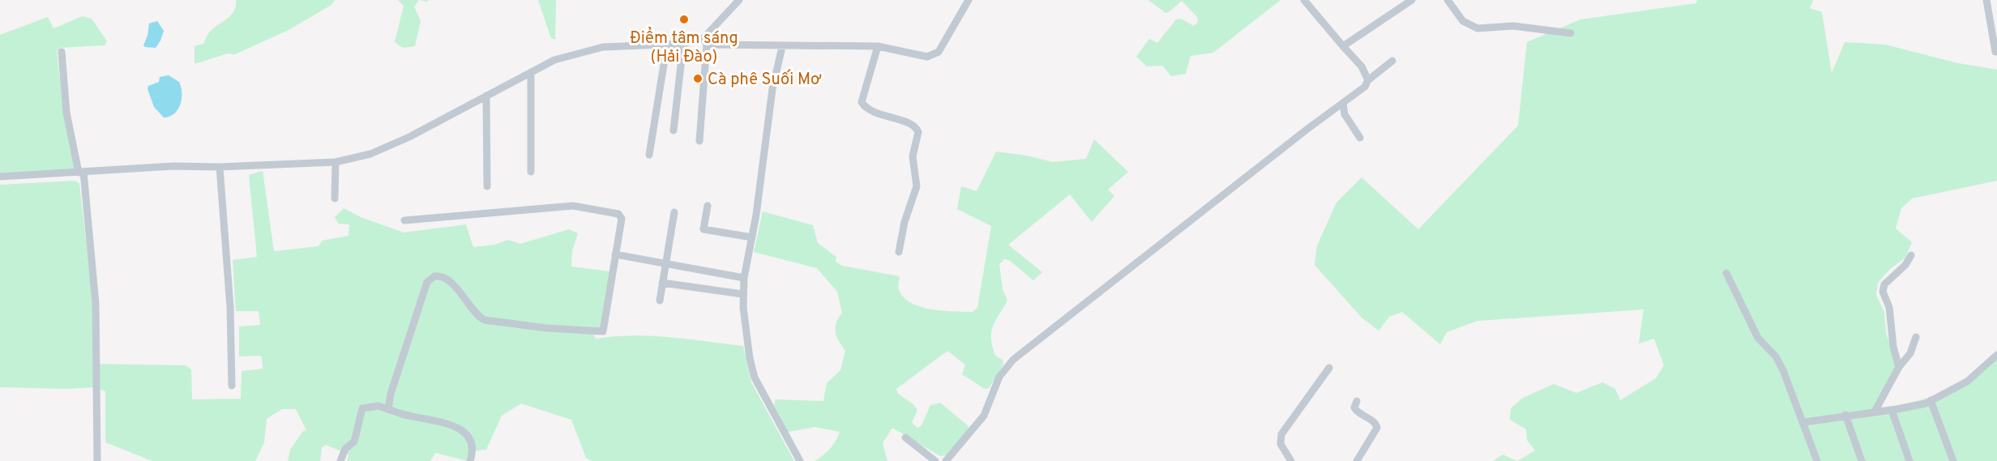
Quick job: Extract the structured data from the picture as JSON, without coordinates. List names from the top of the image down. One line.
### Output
{"places":["Điểm tâm sáng (Hải Đào)","Cà phê Suối Mơ"]}
